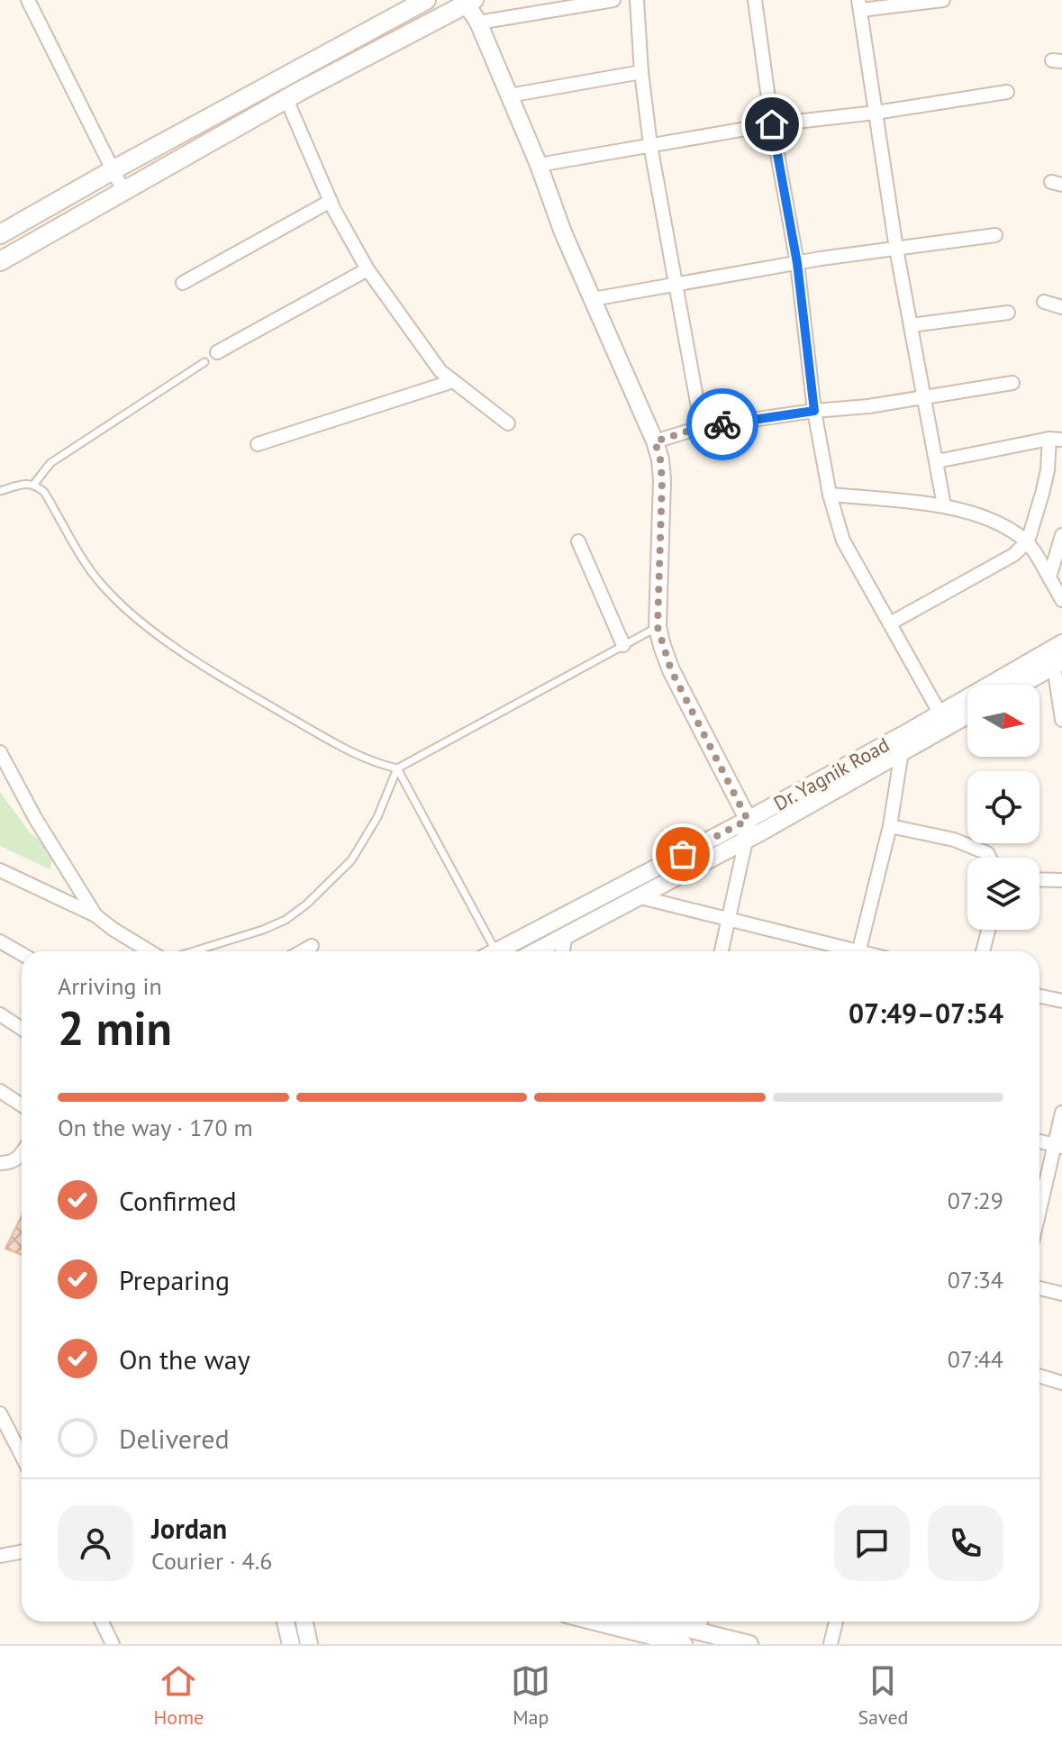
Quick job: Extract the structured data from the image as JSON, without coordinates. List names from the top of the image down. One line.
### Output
{"streets":{"street":["Dr. Yagnik Road"]},"north":"right","page":{"heading":["2 min","Arriving in","07:49–07:54"],"panel":["Jordan","Courier · 4.6"],"bar":"On the way · 170 m","list":[["Confirmed","07:29"],["Preparing","07:34"],["On the way","07:44"],"Delivered"],"tabs":["Home","Map","Saved"]}}
